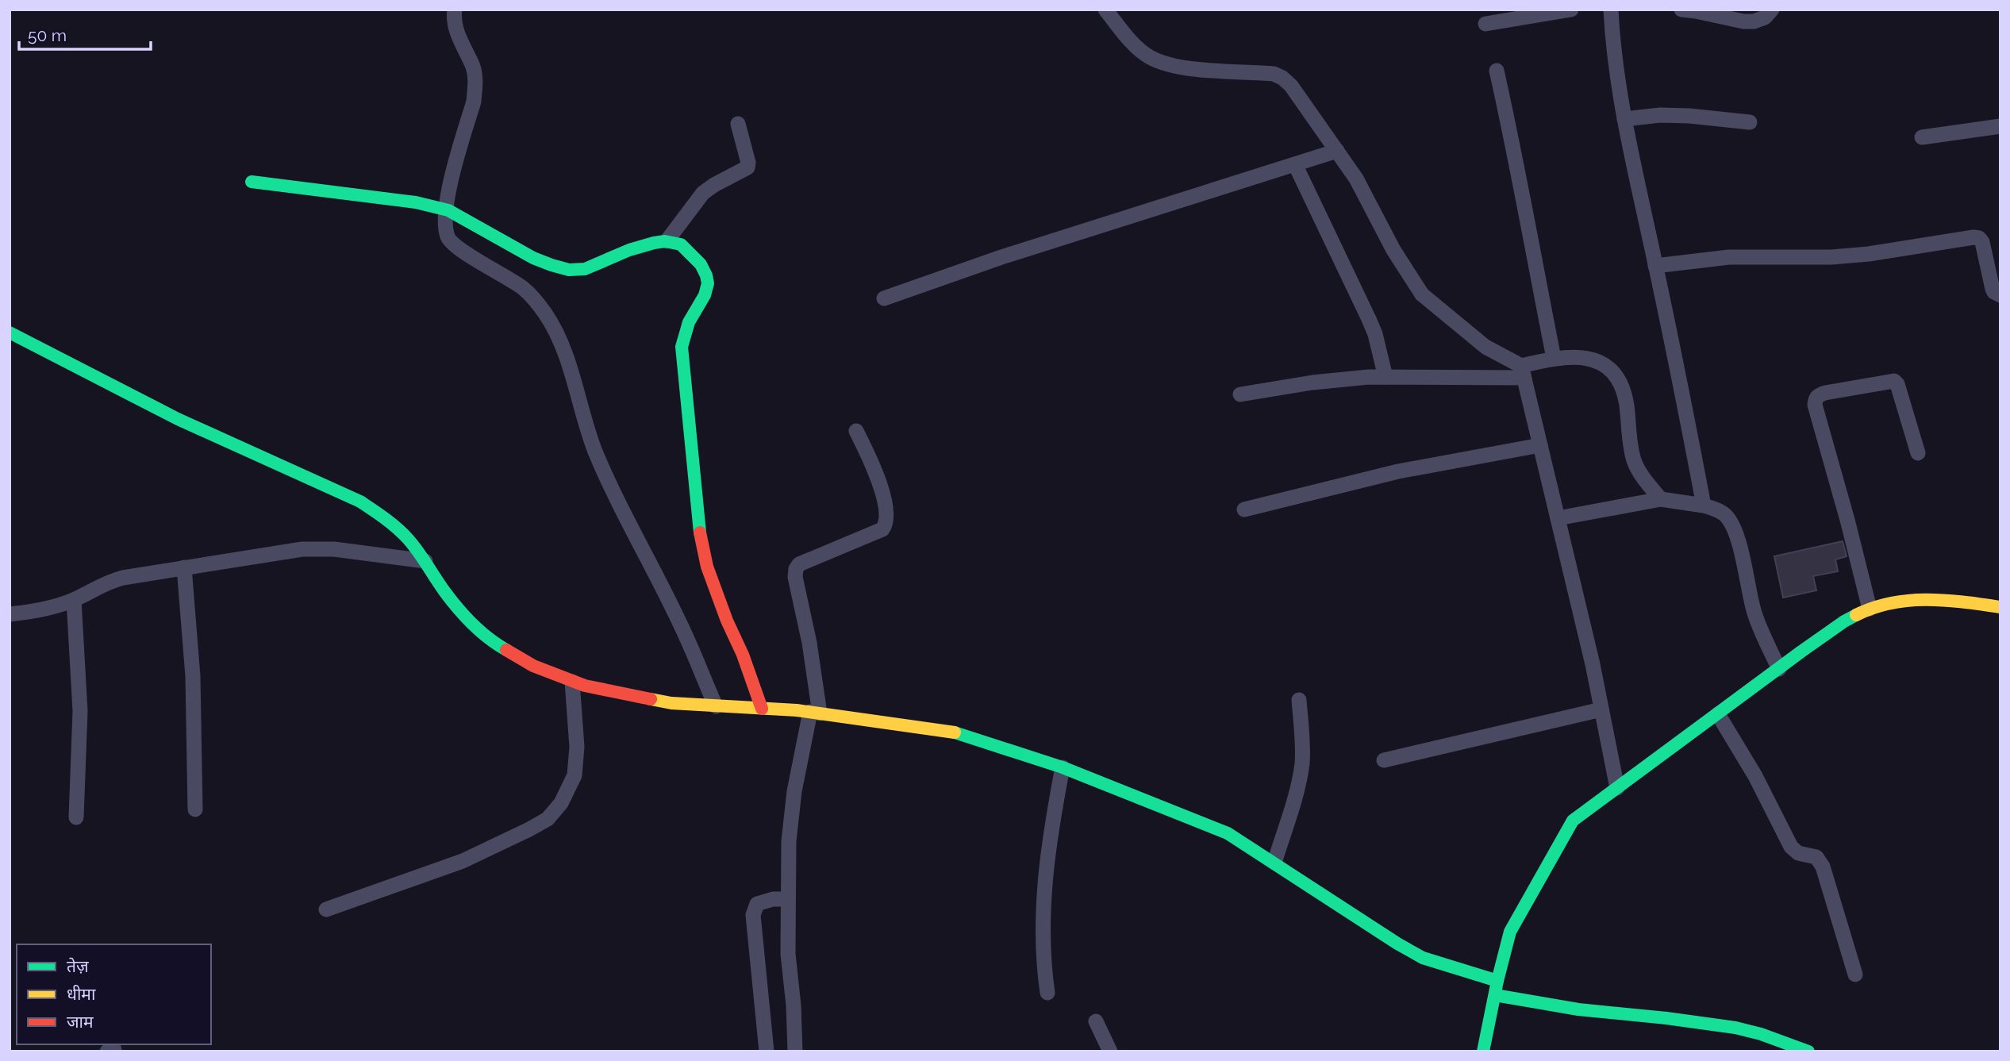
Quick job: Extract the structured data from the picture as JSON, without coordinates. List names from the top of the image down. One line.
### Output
{"legend":["तेज़","धीमा","जाम"],"scale_bar":"50 m"}
